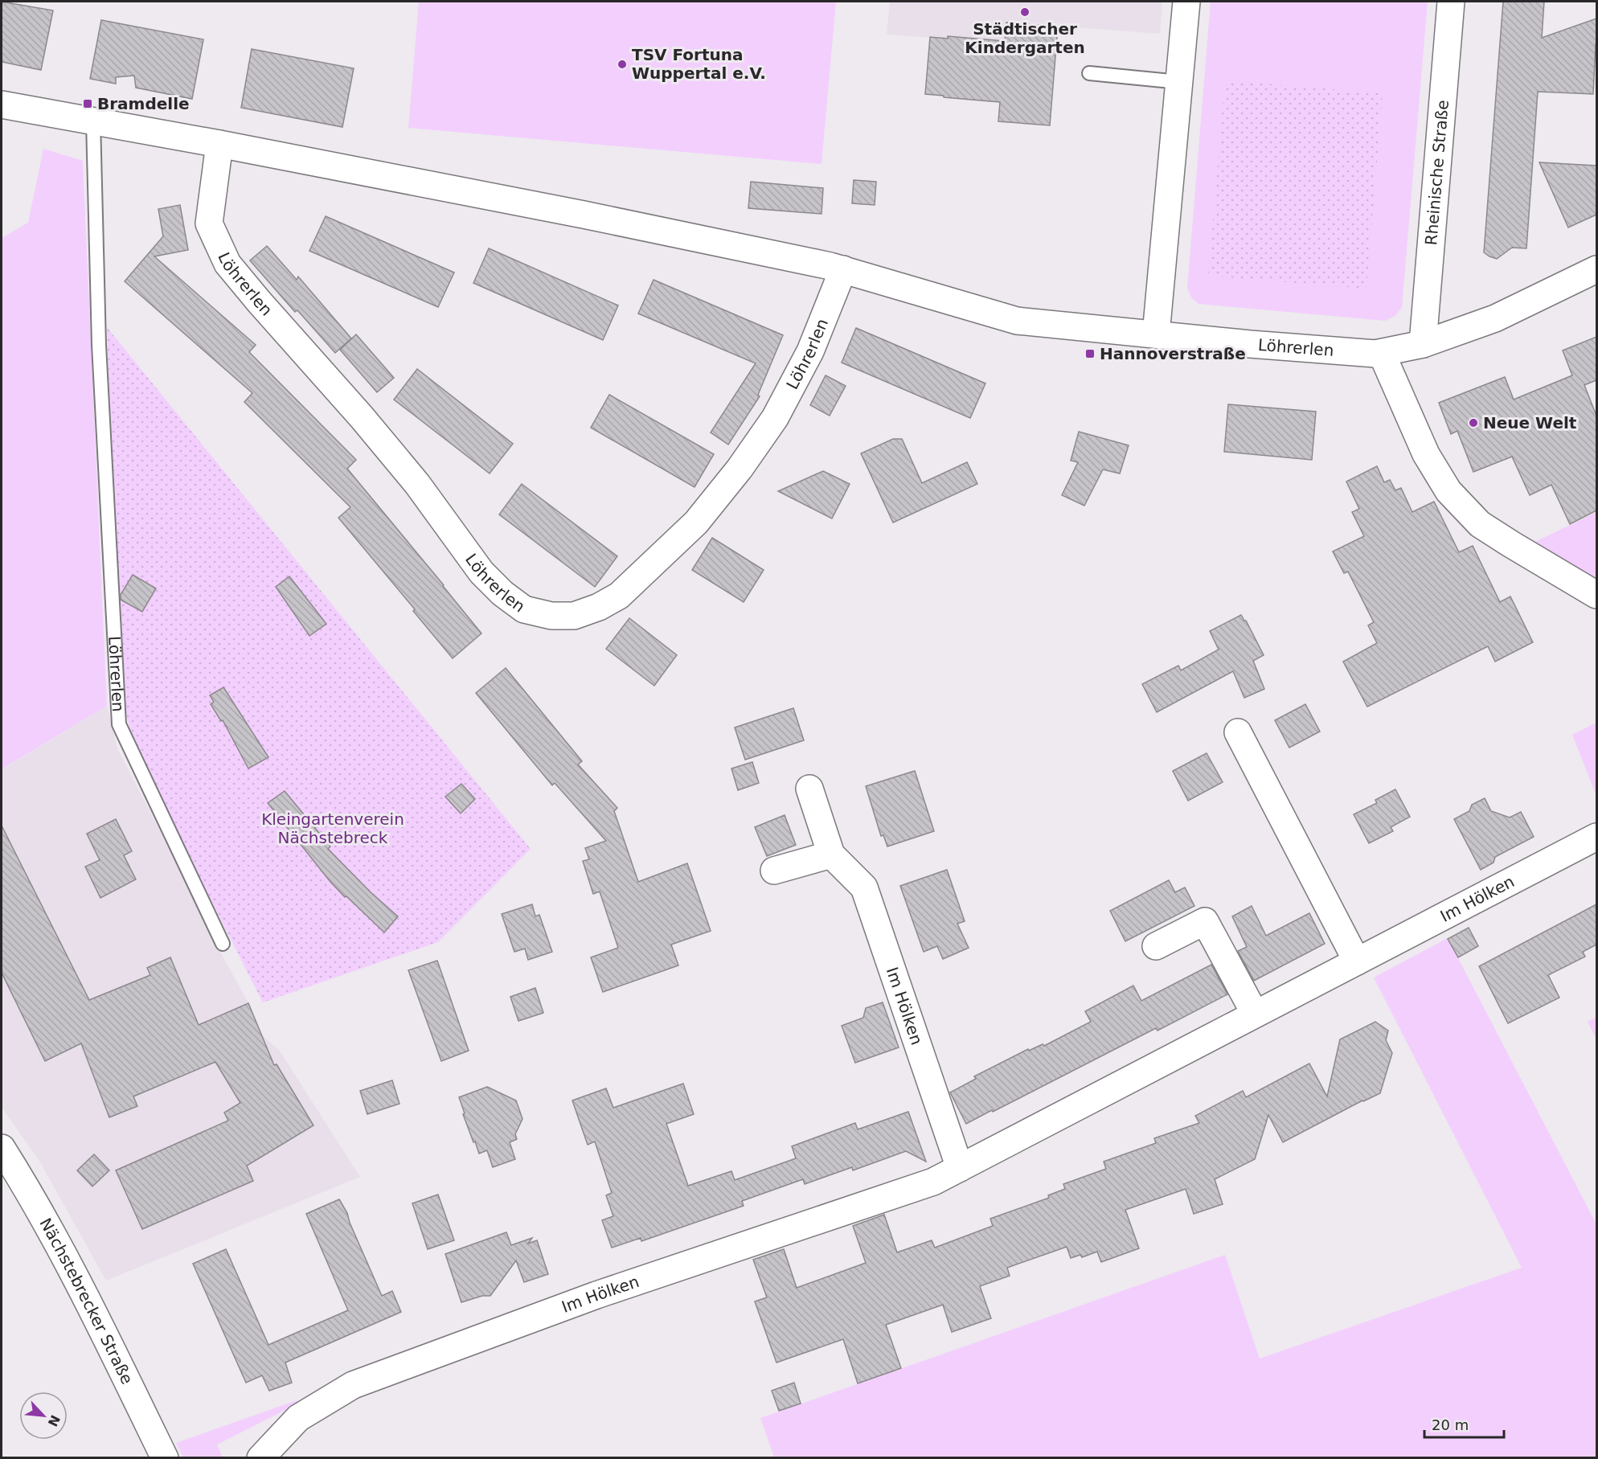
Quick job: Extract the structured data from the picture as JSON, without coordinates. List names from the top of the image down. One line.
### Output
{"streets":{"street":["Rheinische Straße","Löhrerlen","Im Hölken","Nächstebrecker Straße"]},"crossings":[["Rheinische Straße","Löhrerlen"]],"parks":["Kleingartenverein Nächstebreck"],"places":{"other":["Städtischer Kindergarten","TSV Fortuna Wuppertal e.V.","Neue Welt"],"transit":["Bramdelle","Hannoverstraße"]},"scale_bar":"20 m","north":"bottom right"}
